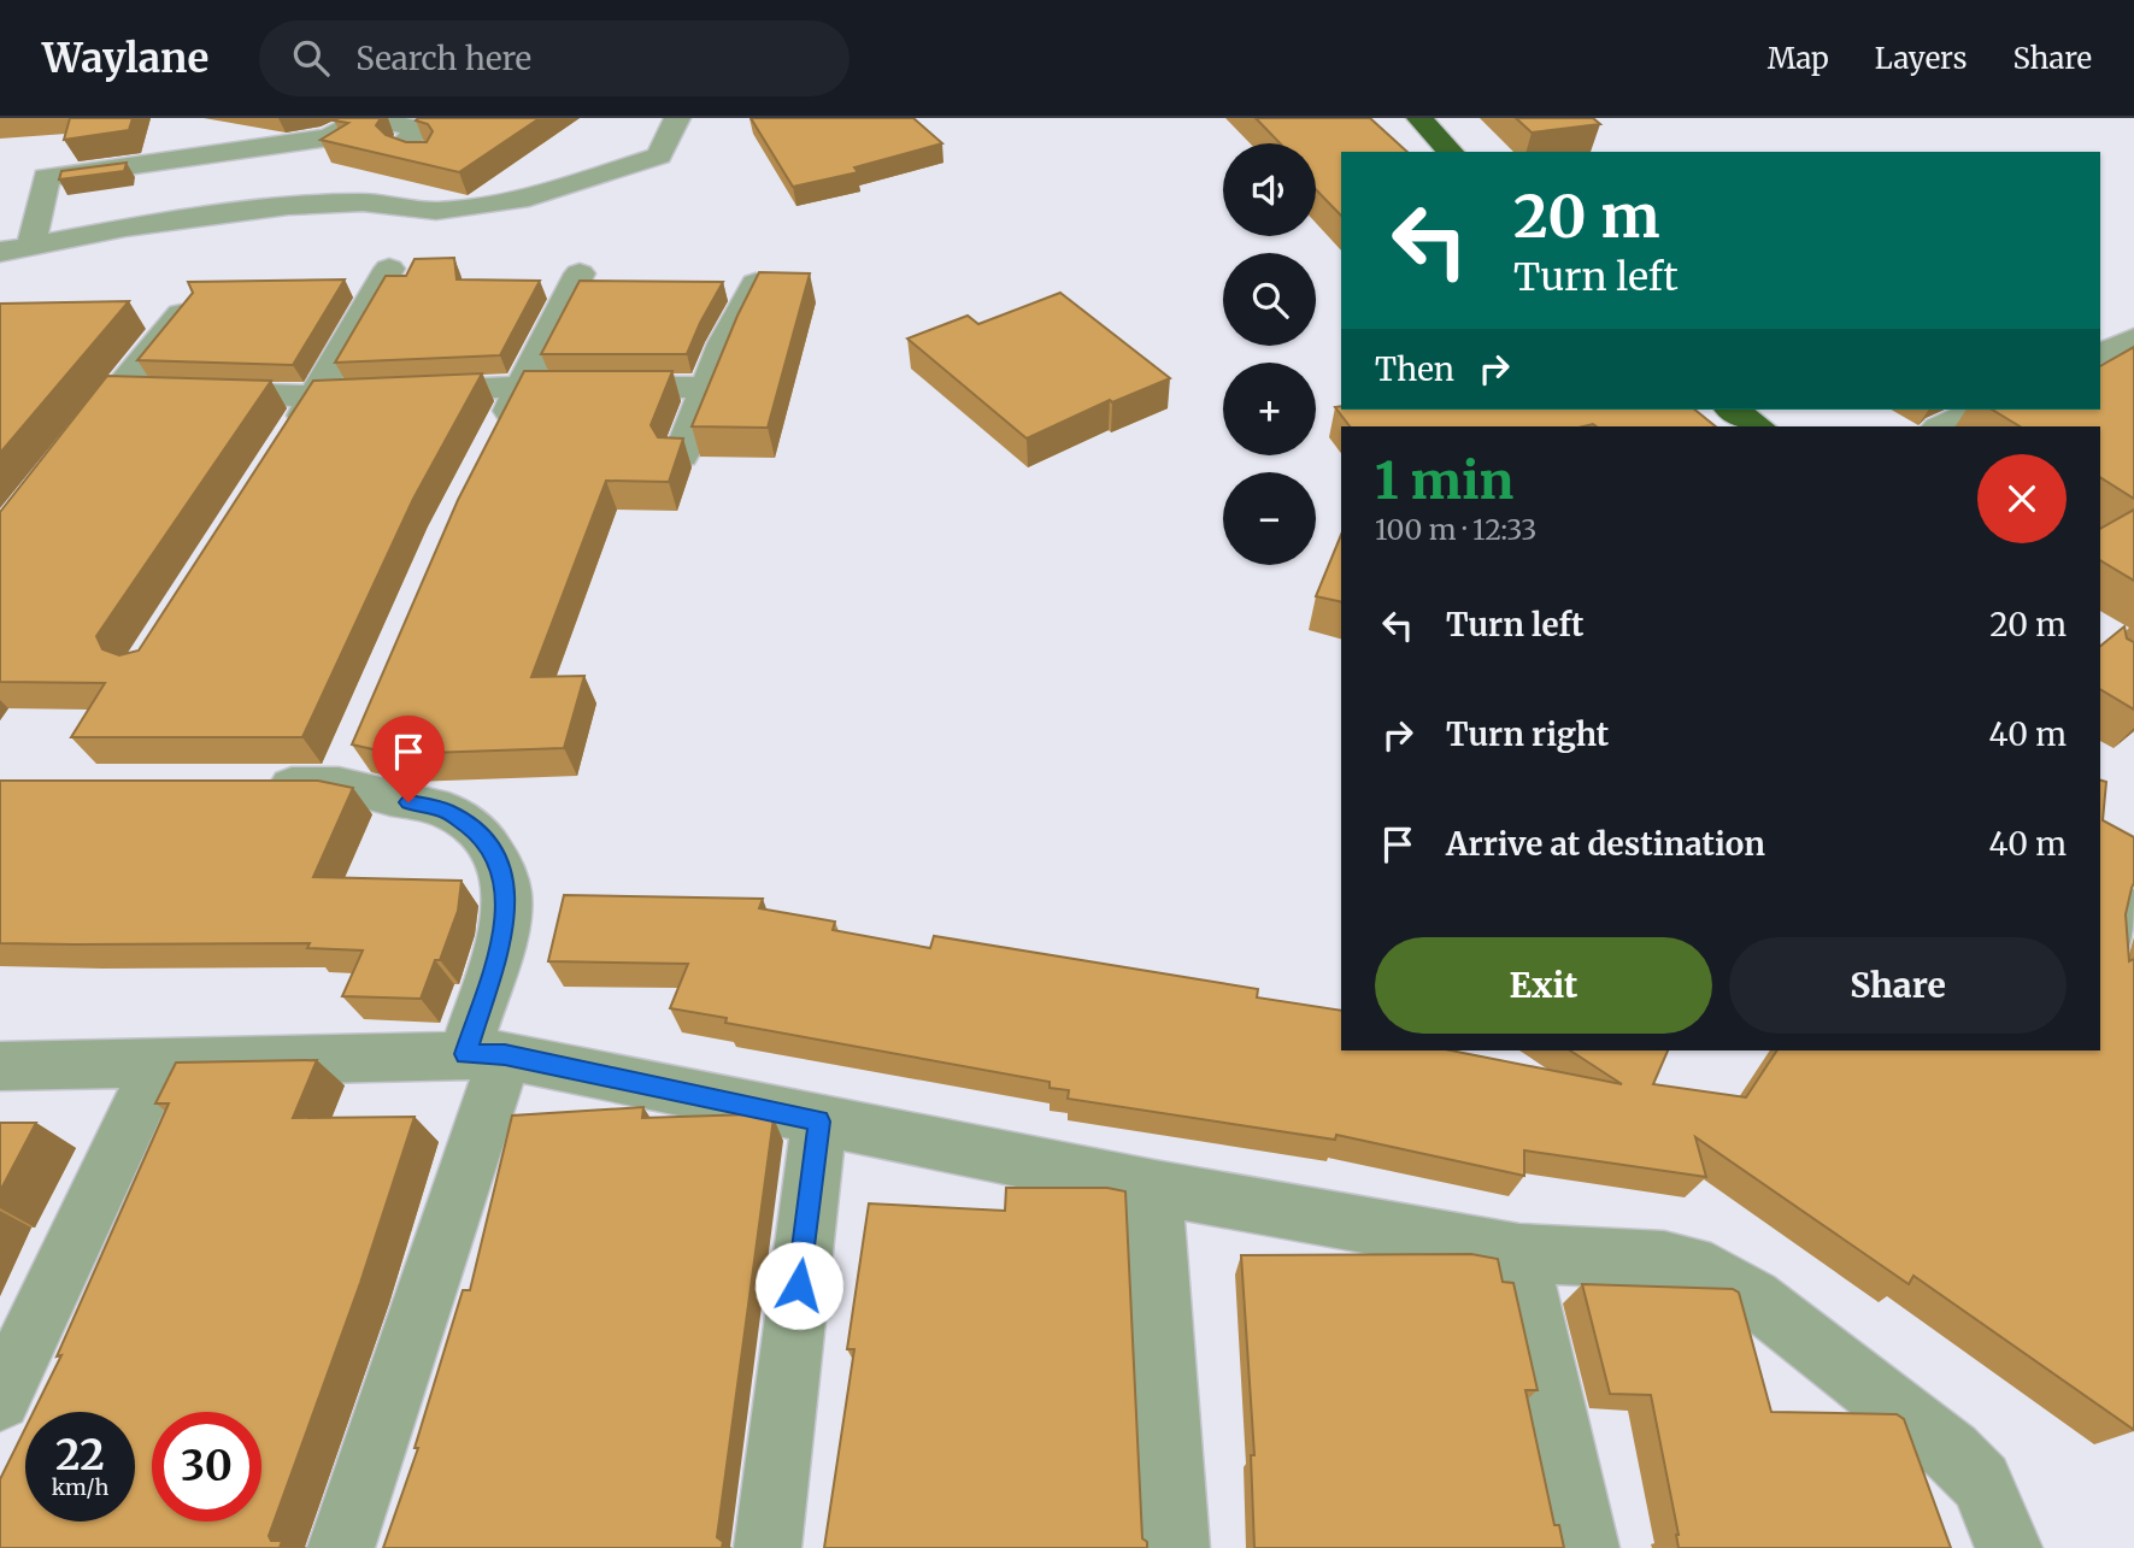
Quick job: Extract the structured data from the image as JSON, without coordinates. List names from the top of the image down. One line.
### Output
{"page":{"header":"Waylane","search":"Search here","nav":["Map","Layers","Share"],"map_buttons":["+","−"],"turn":["20 m","Turn left"],"then":"Then","heading":["1 min","100 m · 12:33"],"list":[{"name":"Turn left","value":"20 m"},{"name":"Turn right","value":"40 m"},{"name":"Arrive at destination","value":"40 m"}],"buttons":["Exit","Share"],"speed":"22 km/h","limit":"30"}}
